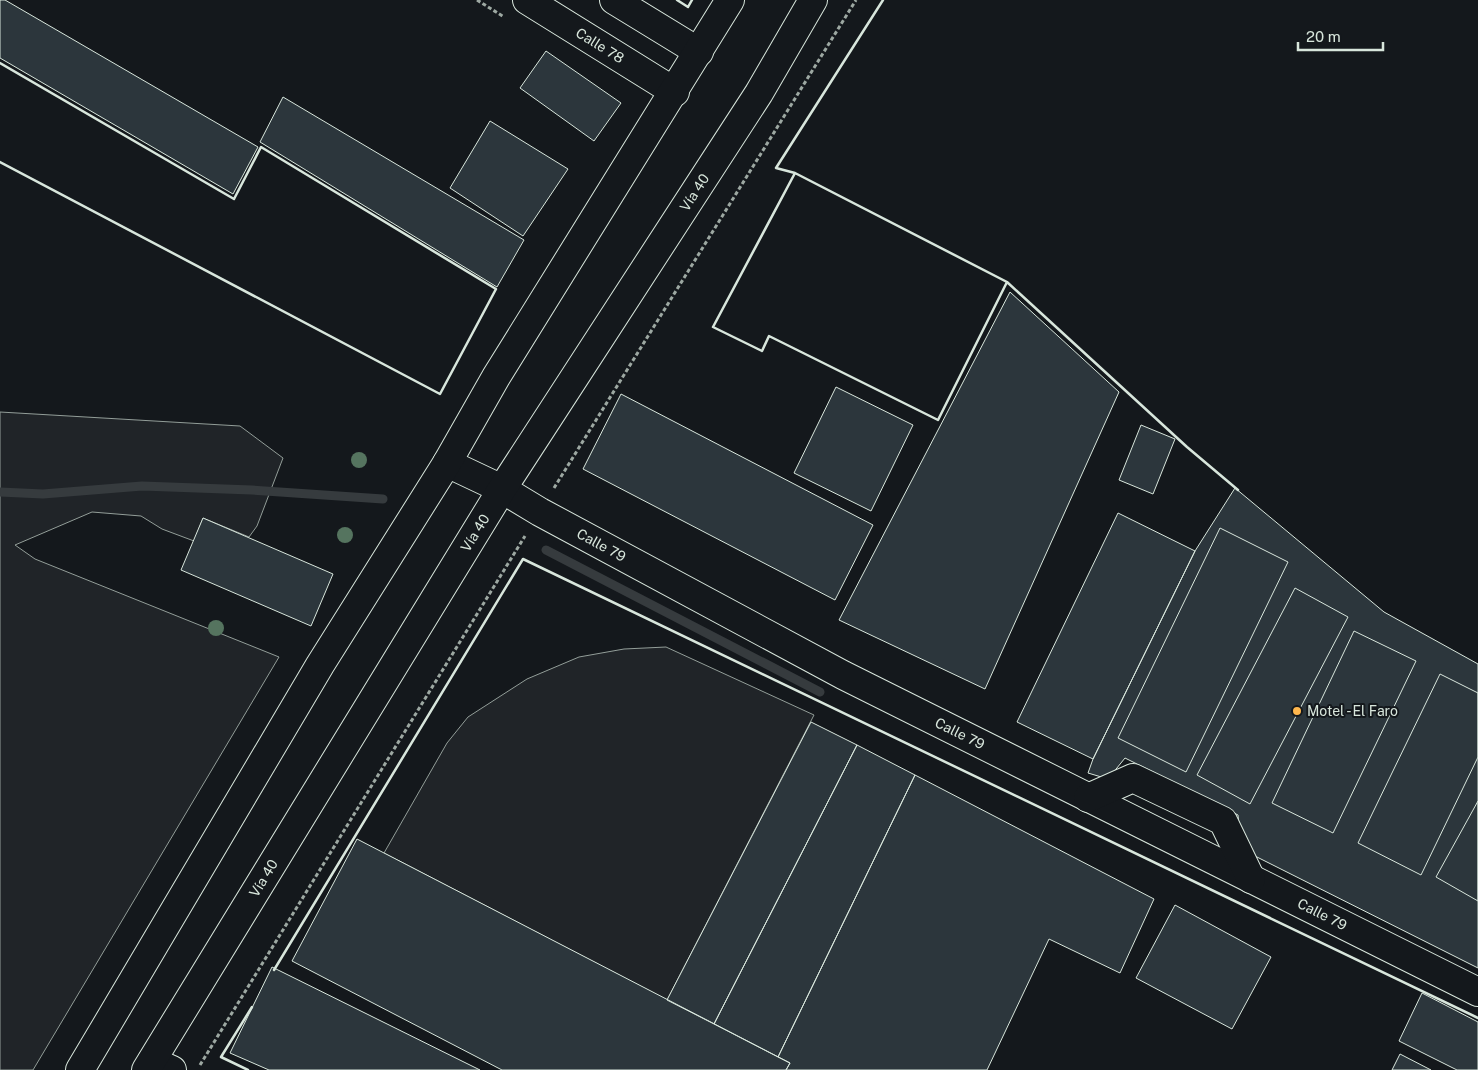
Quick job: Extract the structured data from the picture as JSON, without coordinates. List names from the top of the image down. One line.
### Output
{"streets":{"main road":["Calle 78","Vía 40","Calle 79"]},"crossings":[["Vía 40","Calle 79"]],"places":["Motel - El Faro"],"scale_bar":"20 m"}
